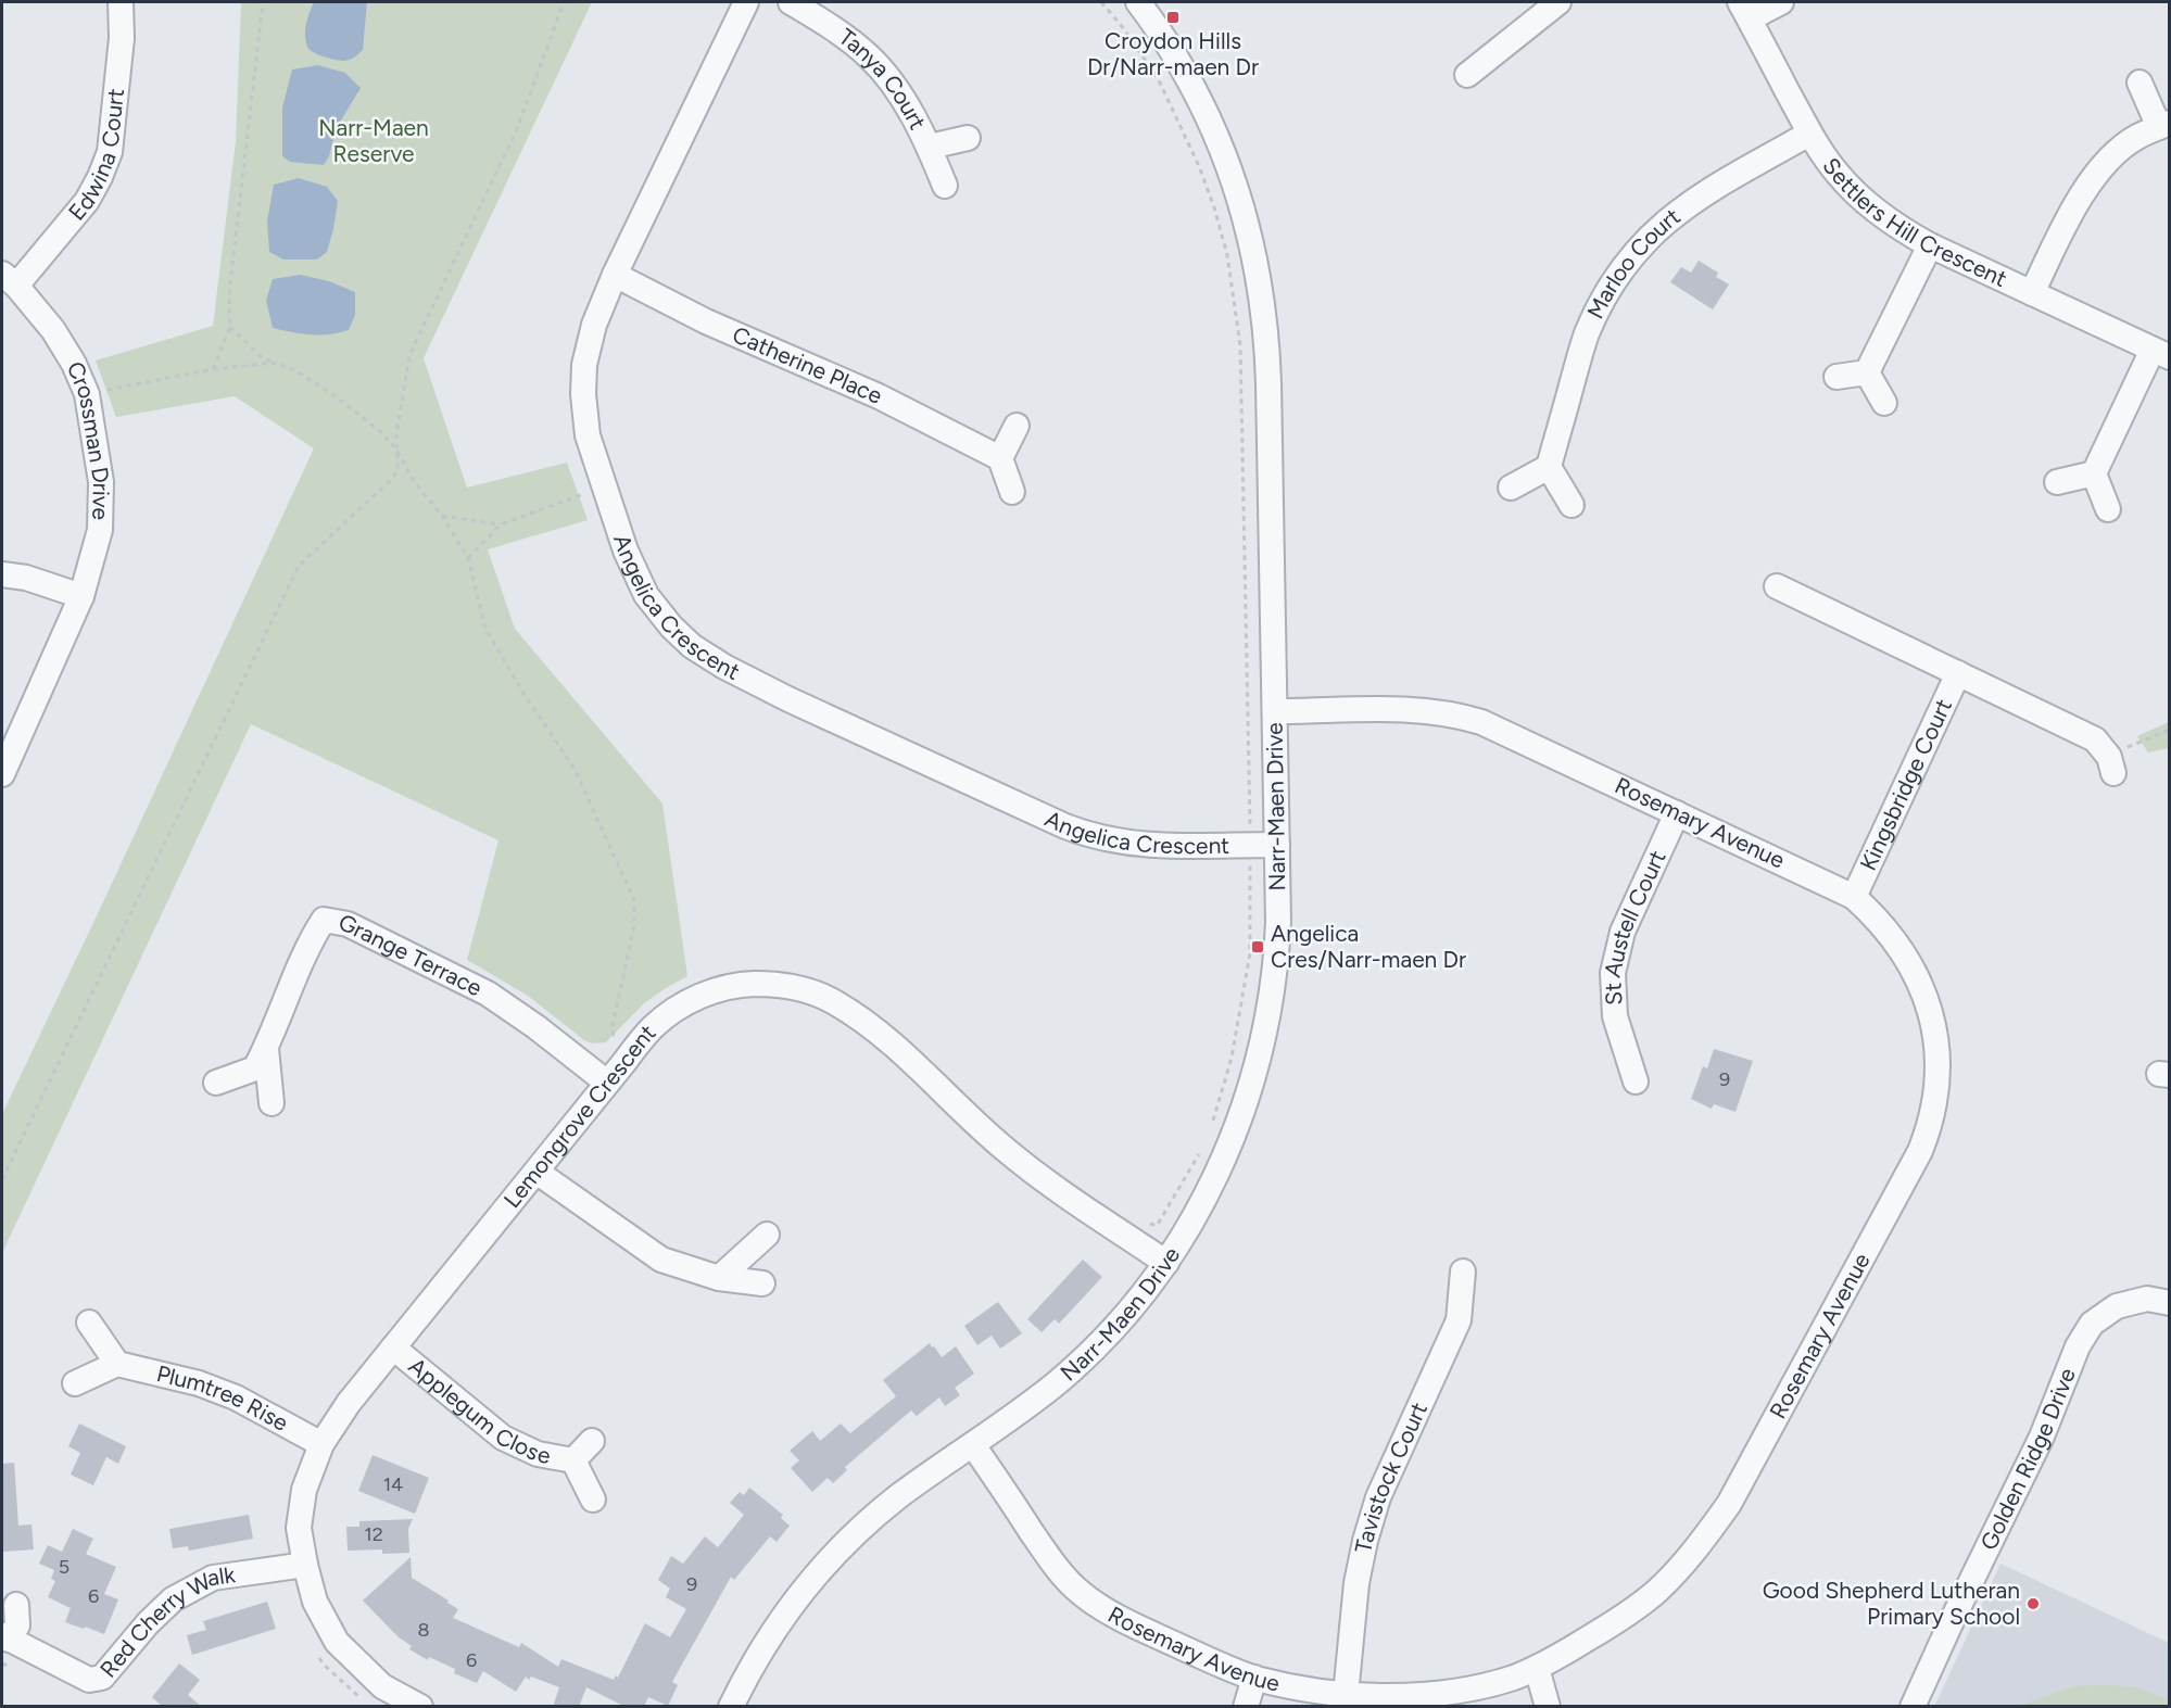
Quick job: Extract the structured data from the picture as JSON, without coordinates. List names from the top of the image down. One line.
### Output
{"streets":{"street":["Tanya Court","Edwina Court","Settlers Hill Crescent","Marloo Court","Catherine Place","Crossman Drive","Angelica Crescent","Kingsbridge Court","Narr-Maen Drive","Rosemary Avenue","St Austell Court","Grange Terrace","Lemongrove Crescent","Plumtree Rise","Applegum Close","Golden Ridge Drive","Tavistock Court","Red Cherry Walk"]},"crossings":[["Edwina Court","Crossman Drive"],["Settlers Hill Crescent","Marloo Court"],["Catherine Place","Angelica Crescent"],["Angelica Crescent","Narr-Maen Drive"],["Kingsbridge Court","Rosemary Avenue"],["Narr-Maen Drive","Rosemary Avenue"],["Narr-Maen Drive","Lemongrove Crescent"],["Rosemary Avenue","St Austell Court"],["Rosemary Avenue","Tavistock Court"],["Grange Terrace","Lemongrove Crescent"],["Lemongrove Crescent","Plumtree Rise"],["Lemongrove Crescent","Applegum Close"],["Lemongrove Crescent","Red Cherry Walk"]],"parks":["Narr-Maen Reserve"],"places":{"transit":["Croydon Hills Dr/Narr-maen Dr","Angelica Cres/Narr-maen Dr"],"other":["Good Shepherd Lutheran Primary School"]},"house_numbers":["9","14","12","5","9","6","8","6"]}
